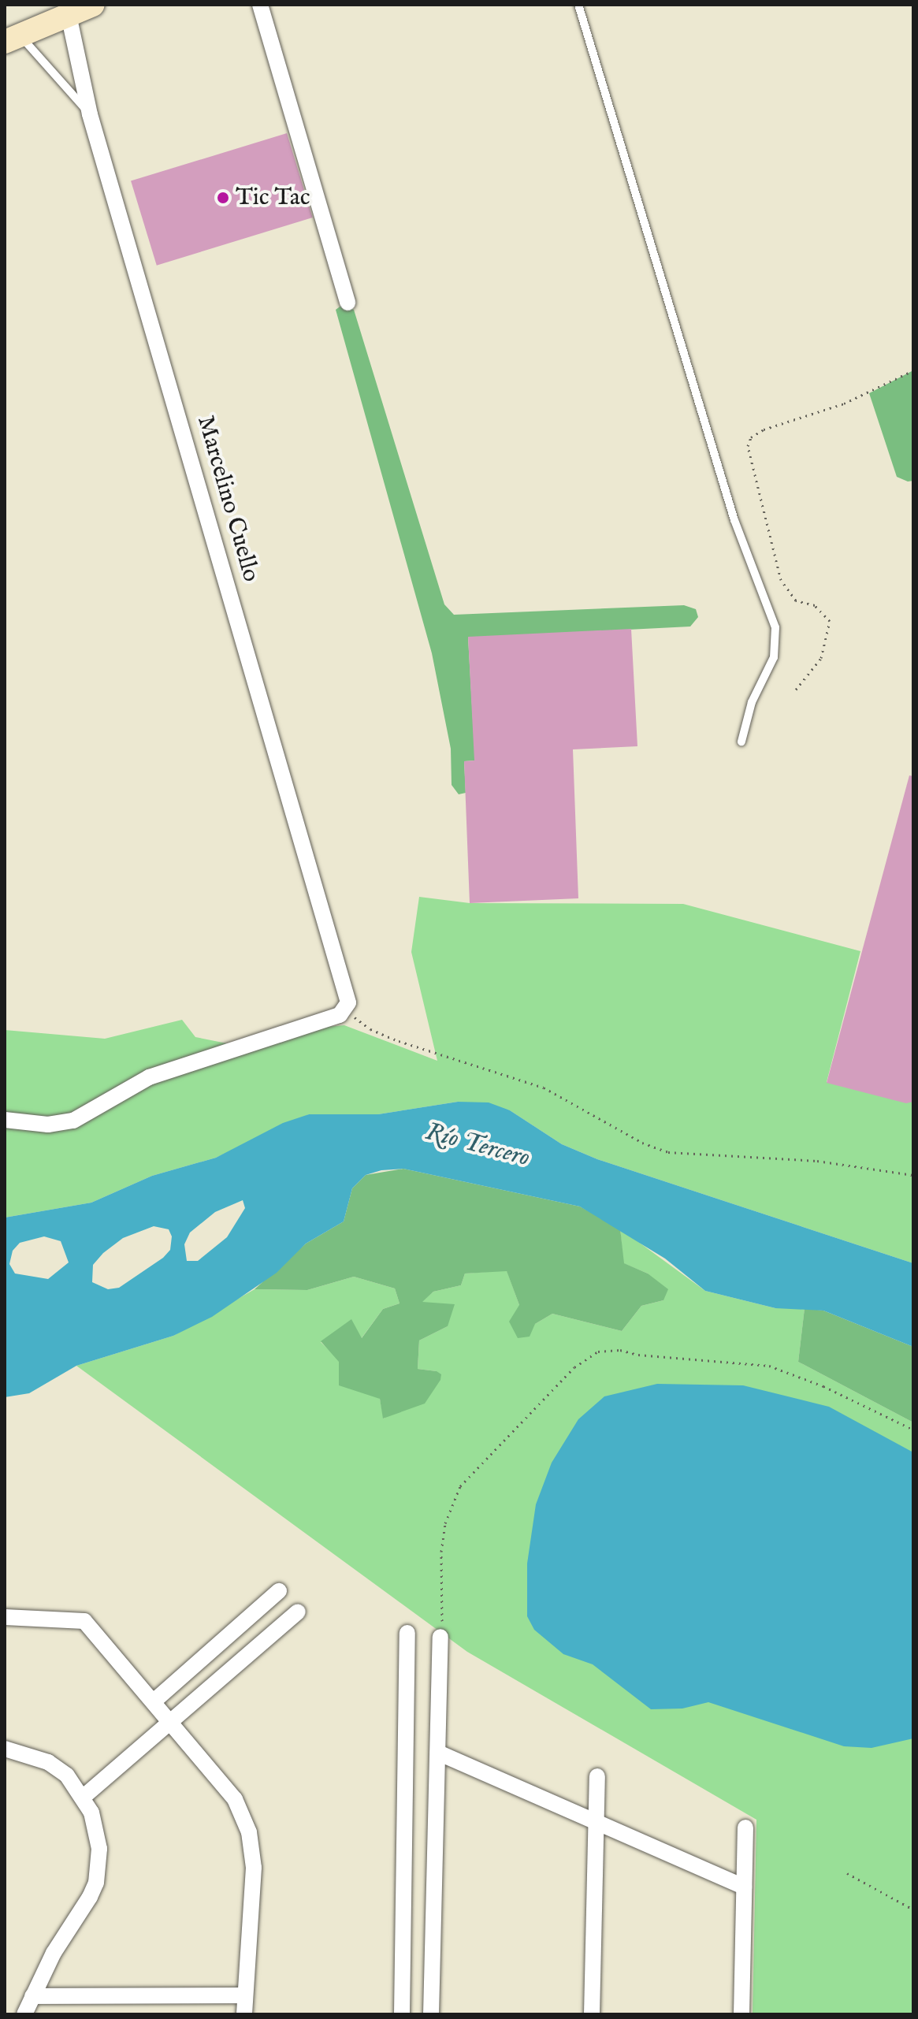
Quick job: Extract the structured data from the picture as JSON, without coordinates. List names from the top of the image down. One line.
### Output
{"streets":{"street":["Marcelino Cuello"]},"water":["Río Tercero"],"places":["Tic Tac"]}
